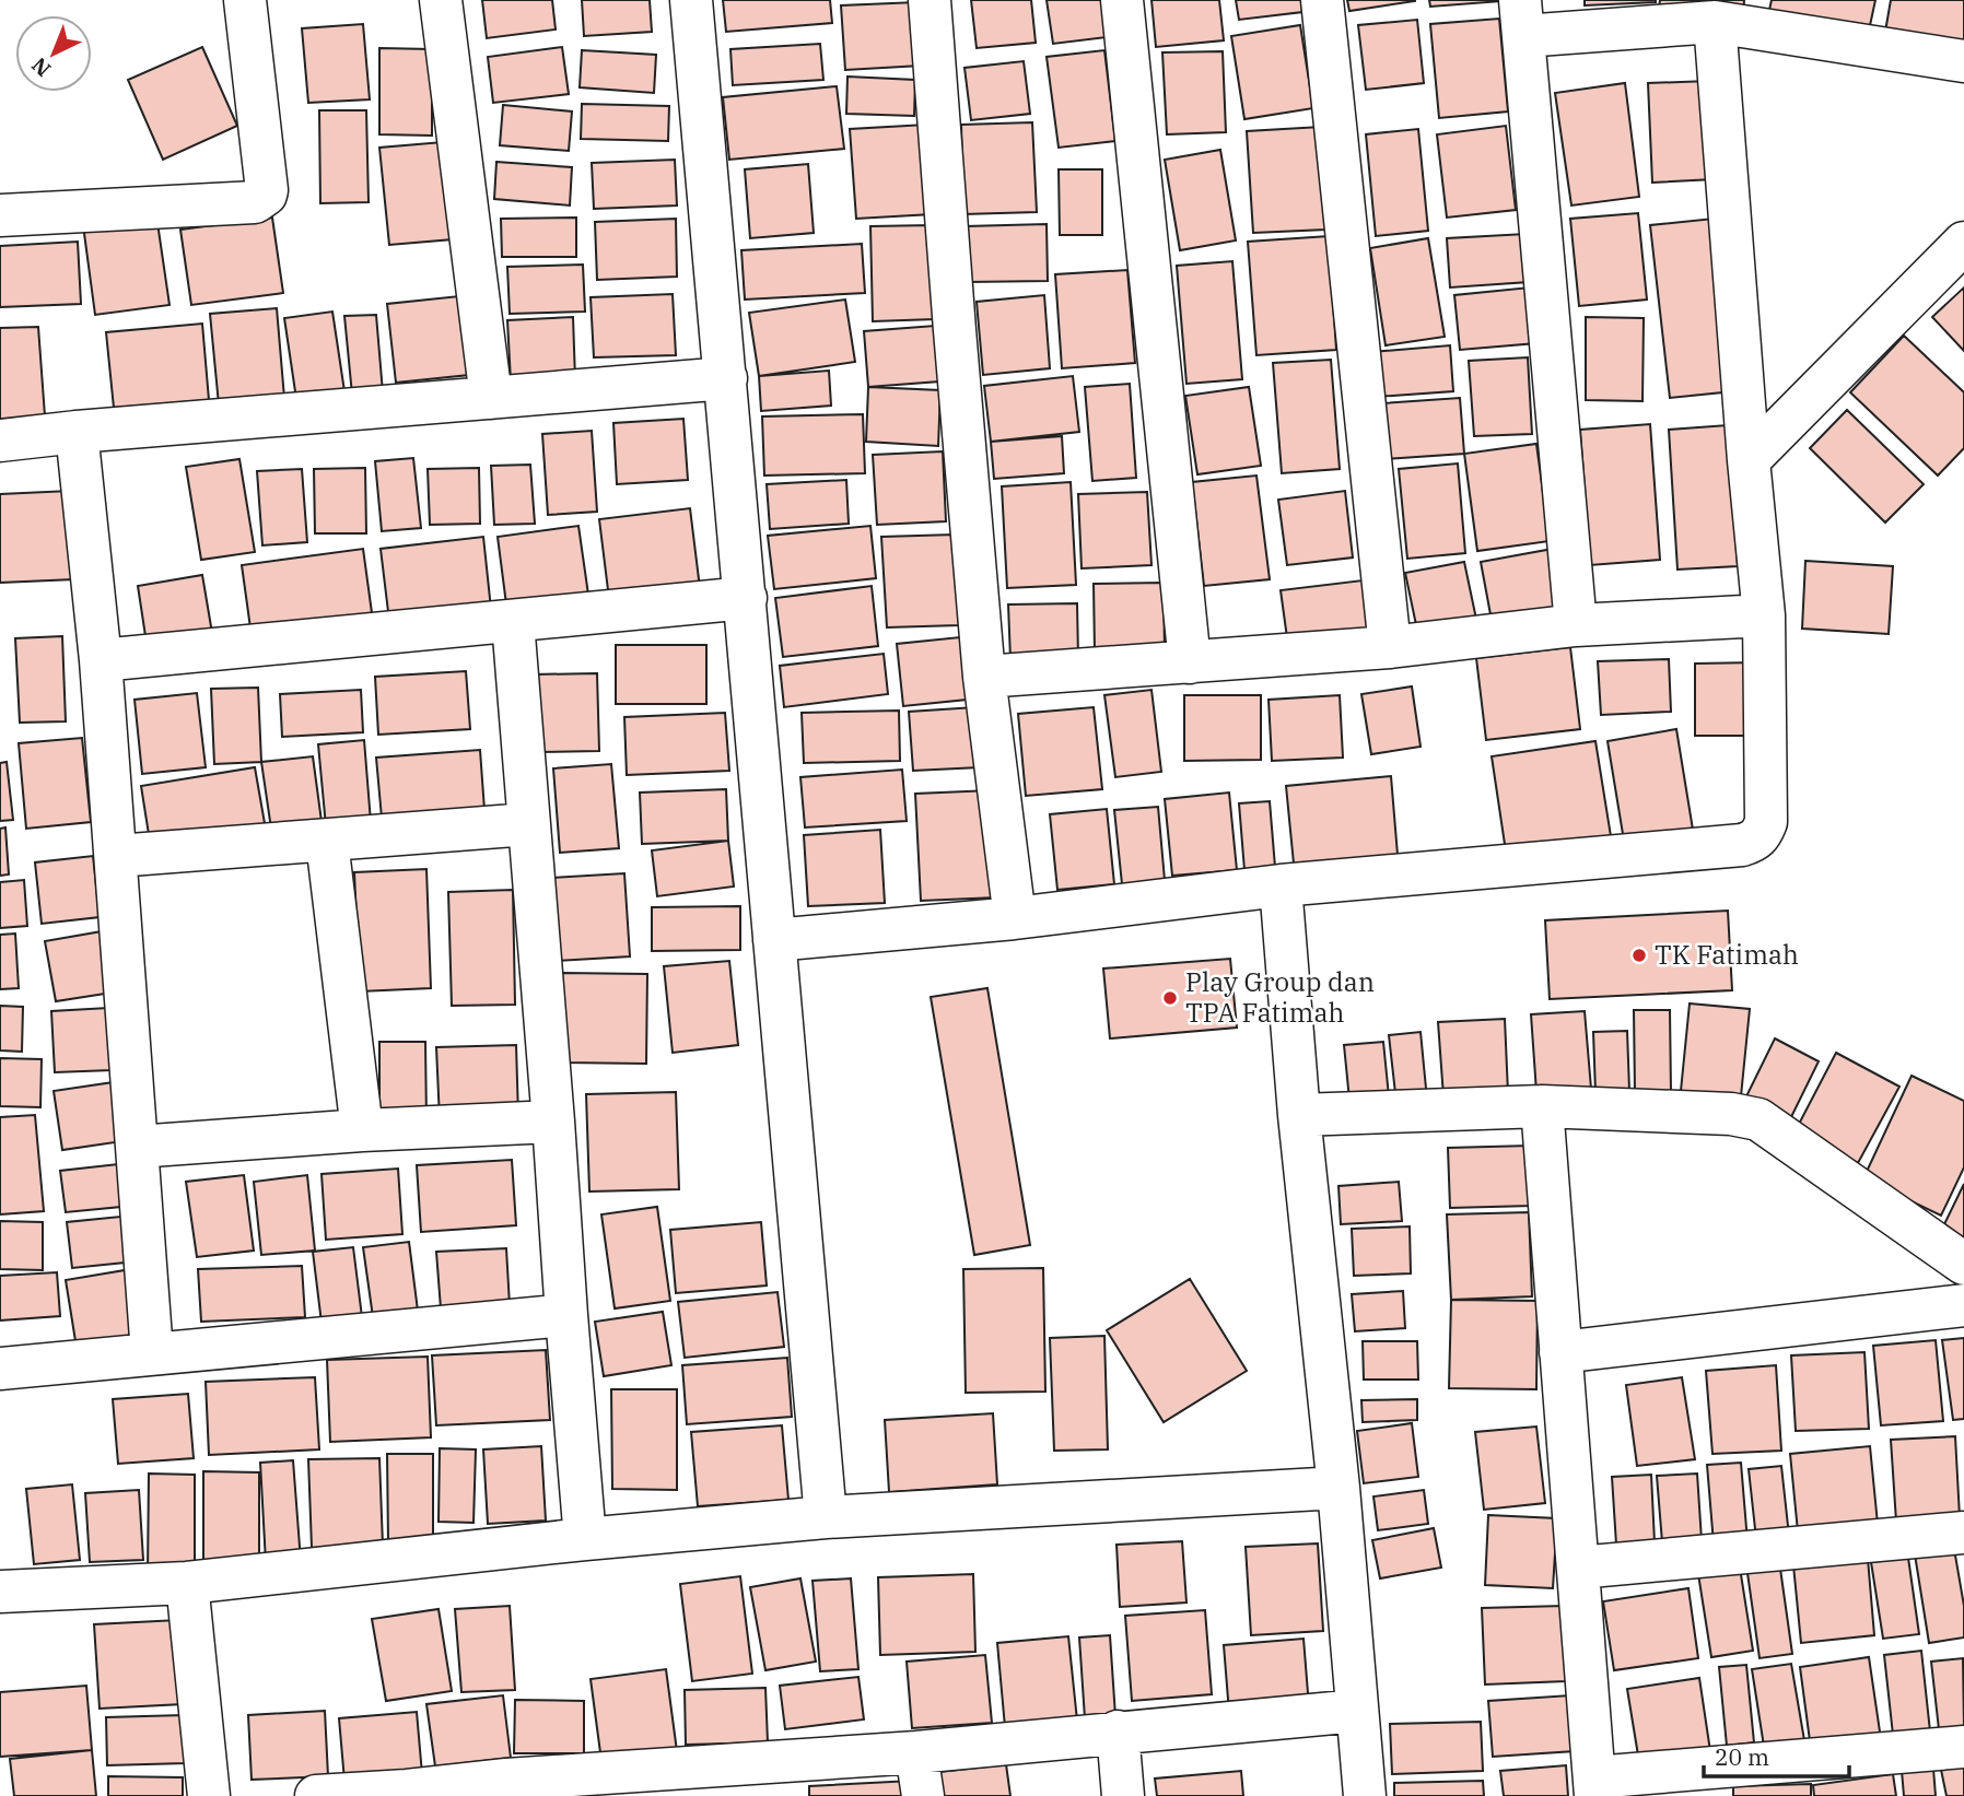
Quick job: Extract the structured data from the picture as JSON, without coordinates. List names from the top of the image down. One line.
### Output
{"places":["TK Fatimah","Play Group dan TPA Fatimah"],"scale_bar":"20 m","north":"bottom left"}
